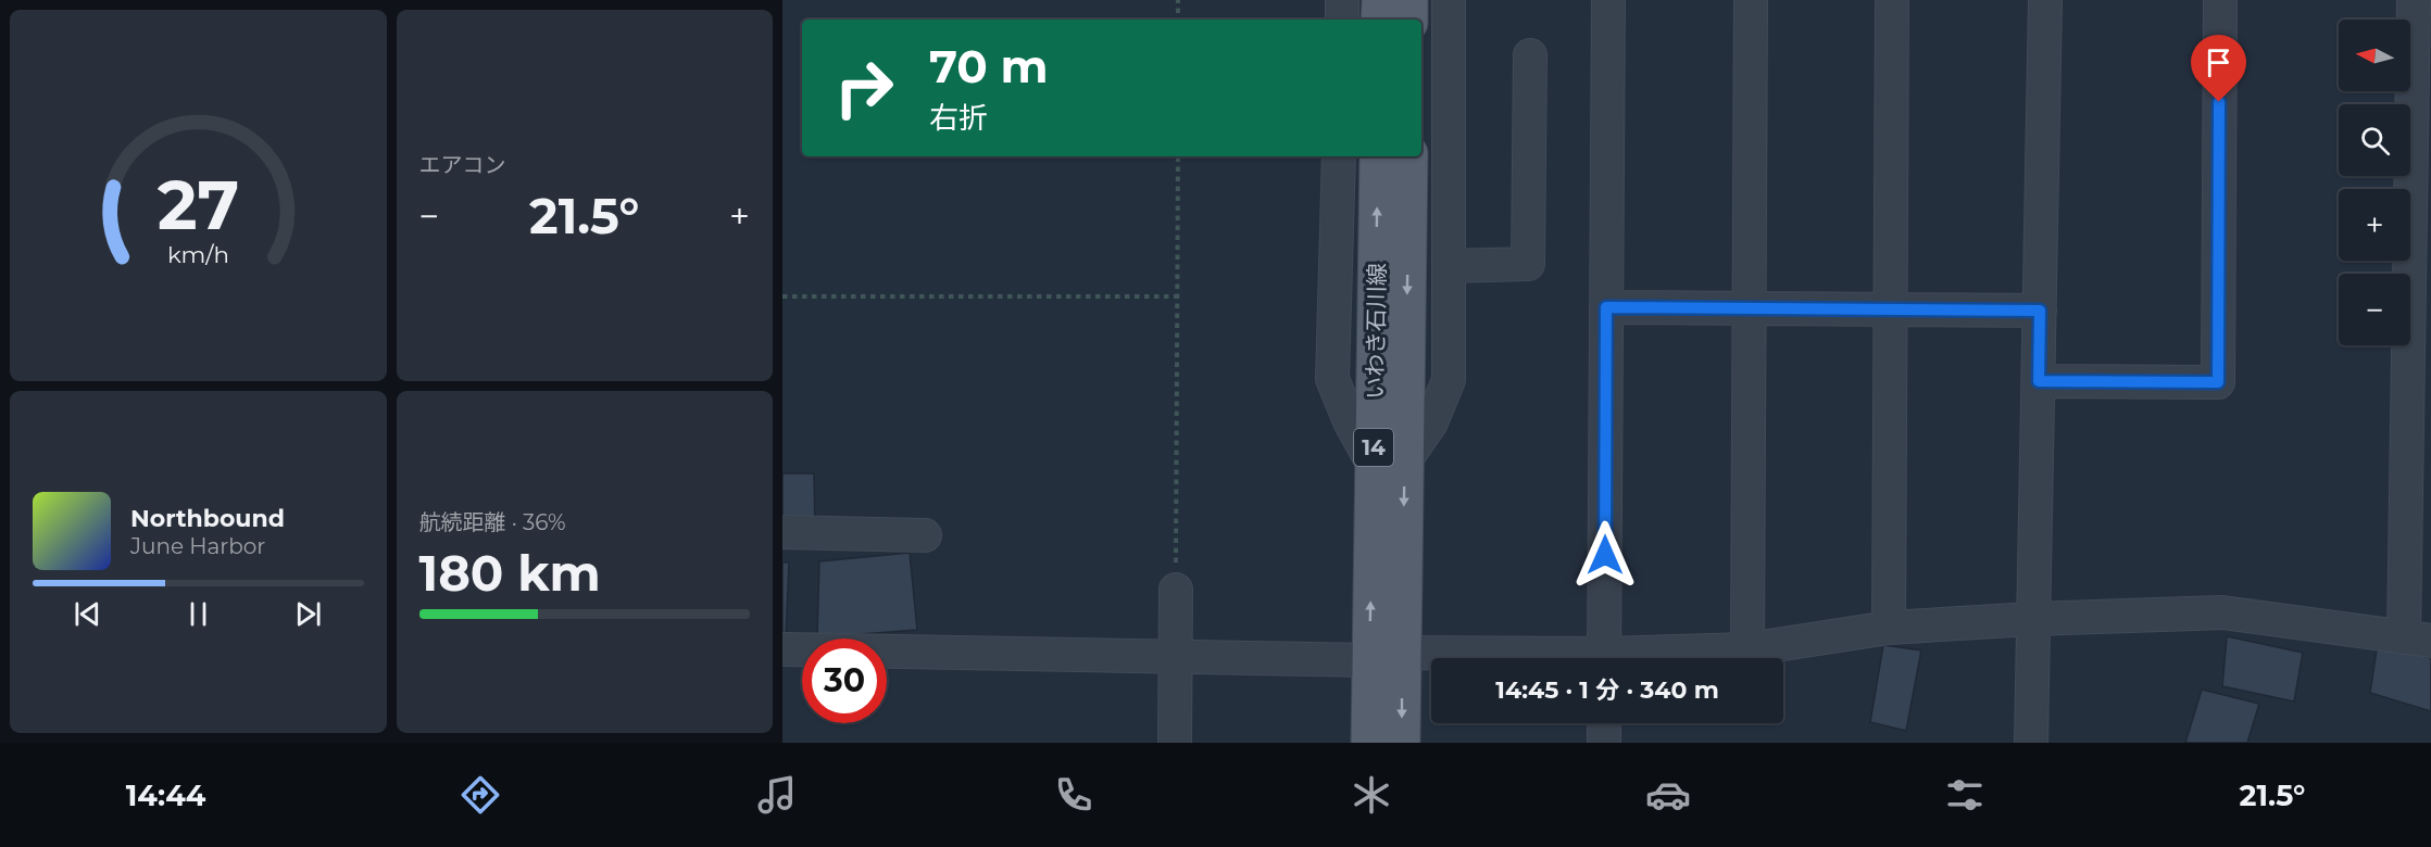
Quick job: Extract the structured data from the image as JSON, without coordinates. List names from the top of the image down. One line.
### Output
{"streets":{"main road":["いわき石川線","14"]},"north":"left","page":{"tile":["エアコン",["航続距離 · 36%","180 km"]],"map_buttons":["+","−"],"turn":["70 m","右折"],"heat":["−","21.5°","+"],"song":["Northbound","June Harbor"],"limit":"30","trip":"14:45 · 1 分 · 340 m","tabs":["14:44","21.5°"],"gauge":["27","km/h"]}}
